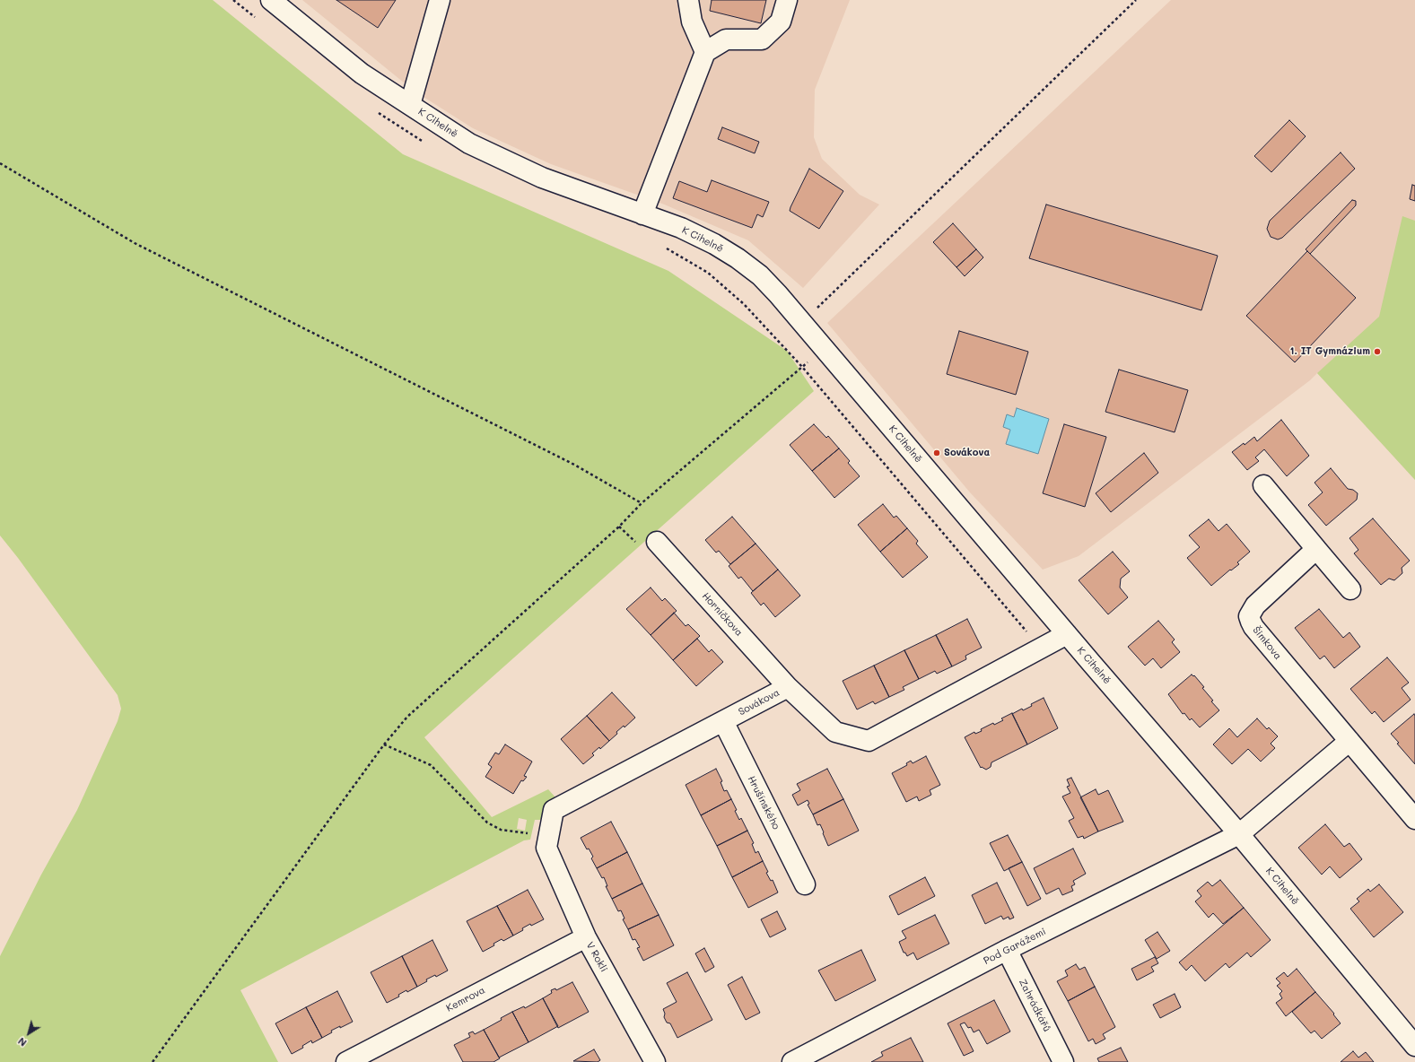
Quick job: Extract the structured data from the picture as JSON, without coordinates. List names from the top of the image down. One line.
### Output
{"streets":{"street":["K Cihelně","Horníčkova","Šimkova","Sovákova","Hrušínského","Pod Garážemi","V Rokli","Kemrova","Zahrádkářů"]},"crossings":[["K Cihelně","Sovákova"],["K Cihelně","Pod Garážemi"],["Horníčkova","Sovákova"],["Sovákova","Hrušínského"],["Sovákova","V Rokli"],["Pod Garážemi","Zahrádkářů"],["V Rokli","Kemrova"]],"places":["1. IT Gymnázium","Sovákova"],"north":"bottom left"}
